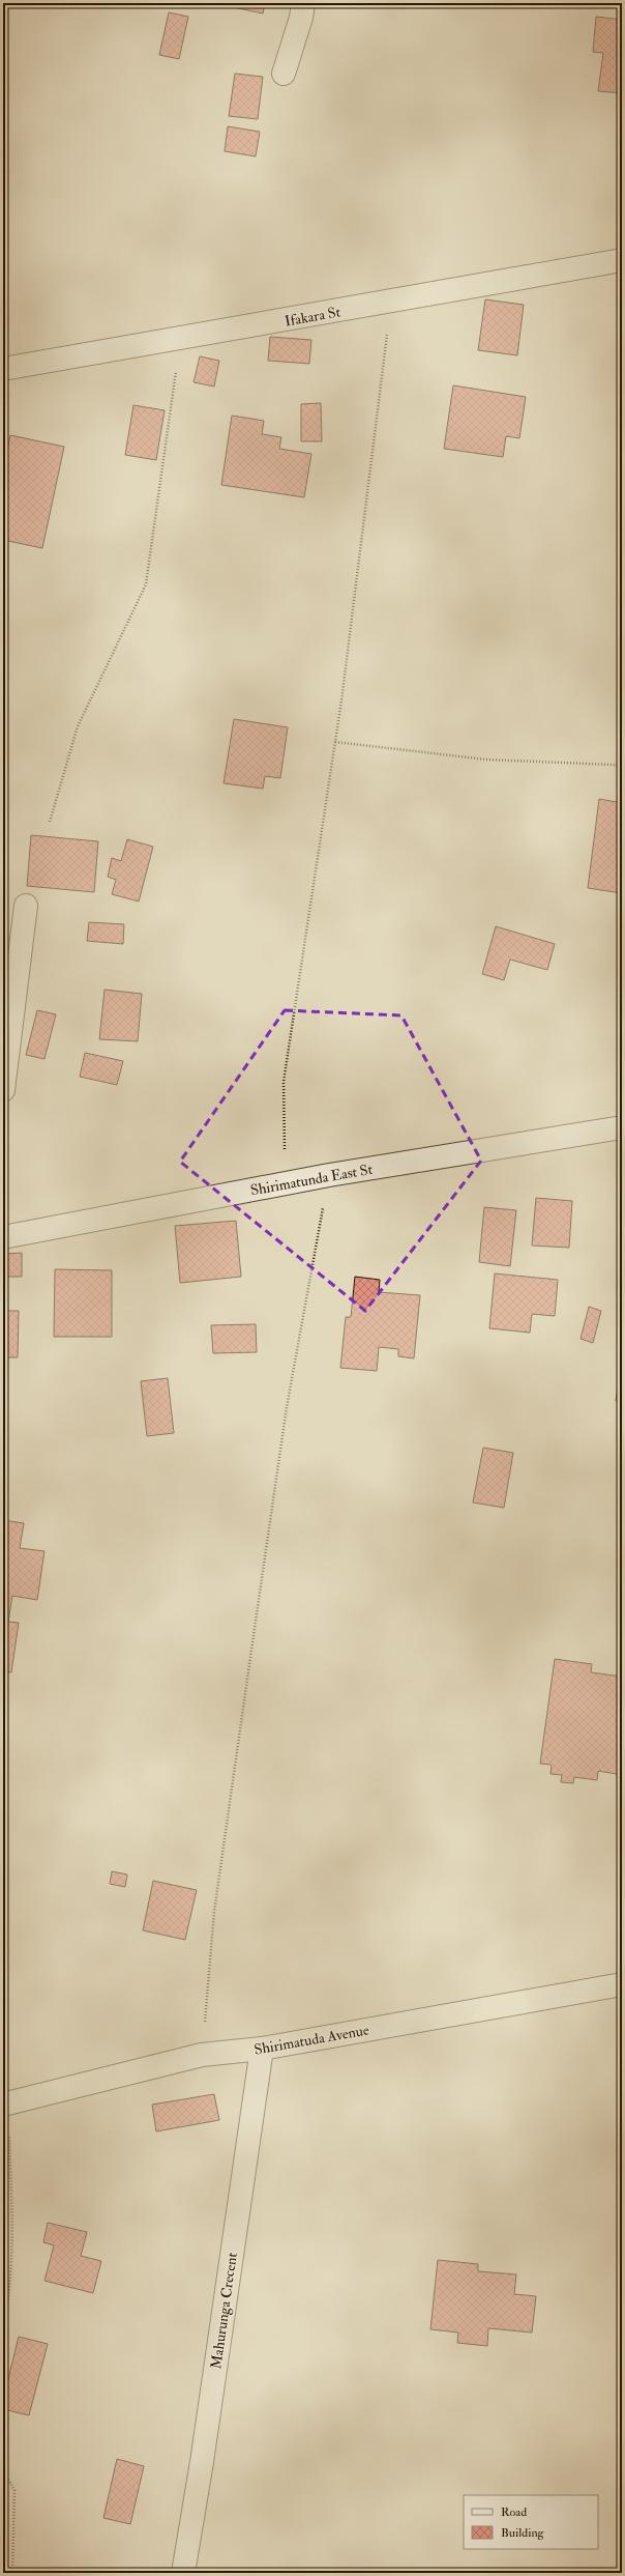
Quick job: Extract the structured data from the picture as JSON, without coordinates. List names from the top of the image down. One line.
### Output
{"streets":{"street":["Ifakara St","Shirimatunda East St","Shirimatuda Avenue","Mahurunga Crecent"]},"crossings":[["Shirimatuda Avenue","Mahurunga Crecent"]],"legend":["Road","Building"]}
